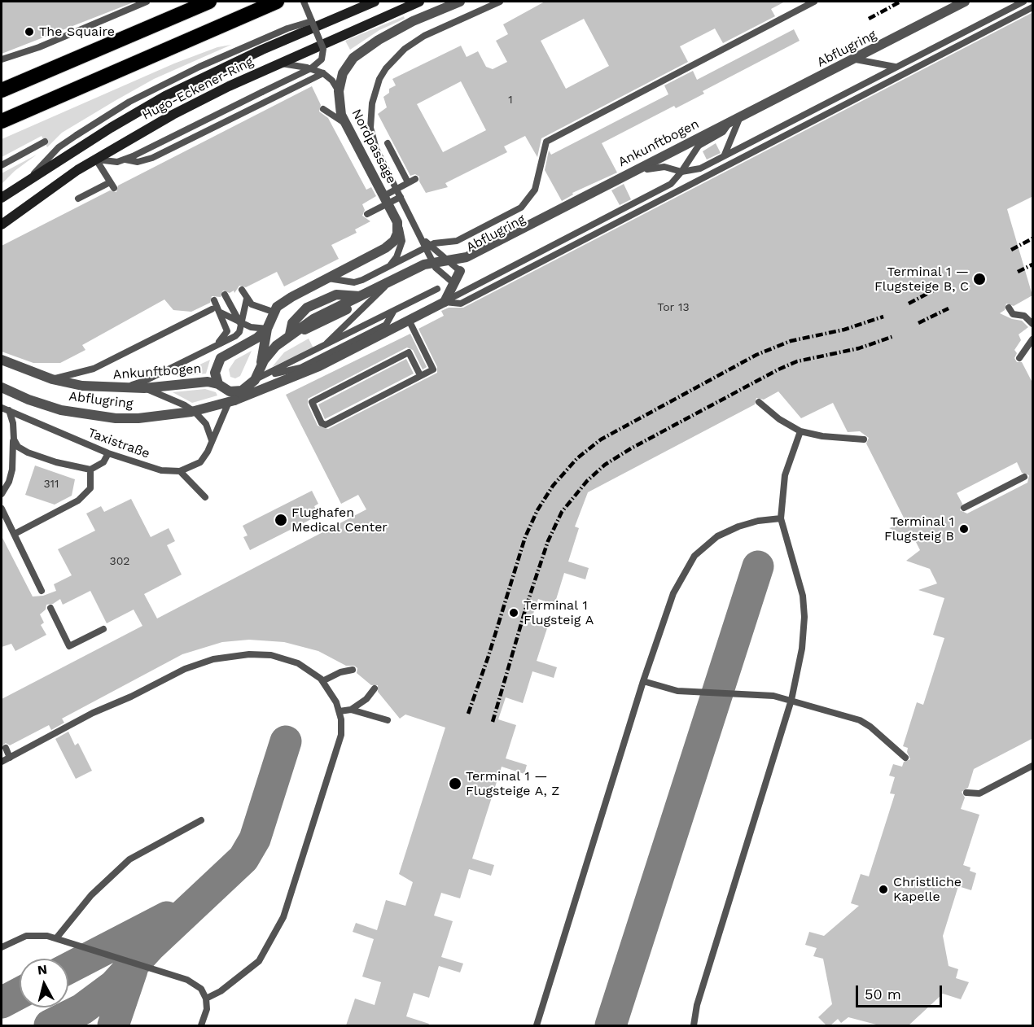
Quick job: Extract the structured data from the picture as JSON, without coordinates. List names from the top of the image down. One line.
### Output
{"streets":{"street":["Abflugring","Hugo-Eckener-Ring","Ankunftbogen","Nordpassage"],"lane":["Taxistraße"]},"places":["The Squaire","Terminal 1 — Flugsteige B, C","Flughafen Medical Center","Terminal 1 Flugsteig B","Terminal 1 Flugsteig A","Terminal 1 — Flugsteige A, Z","Christliche Kapelle"],"house_numbers":["1","Tor 13","311","302"],"scale_bar":"50 m","north":"top"}
